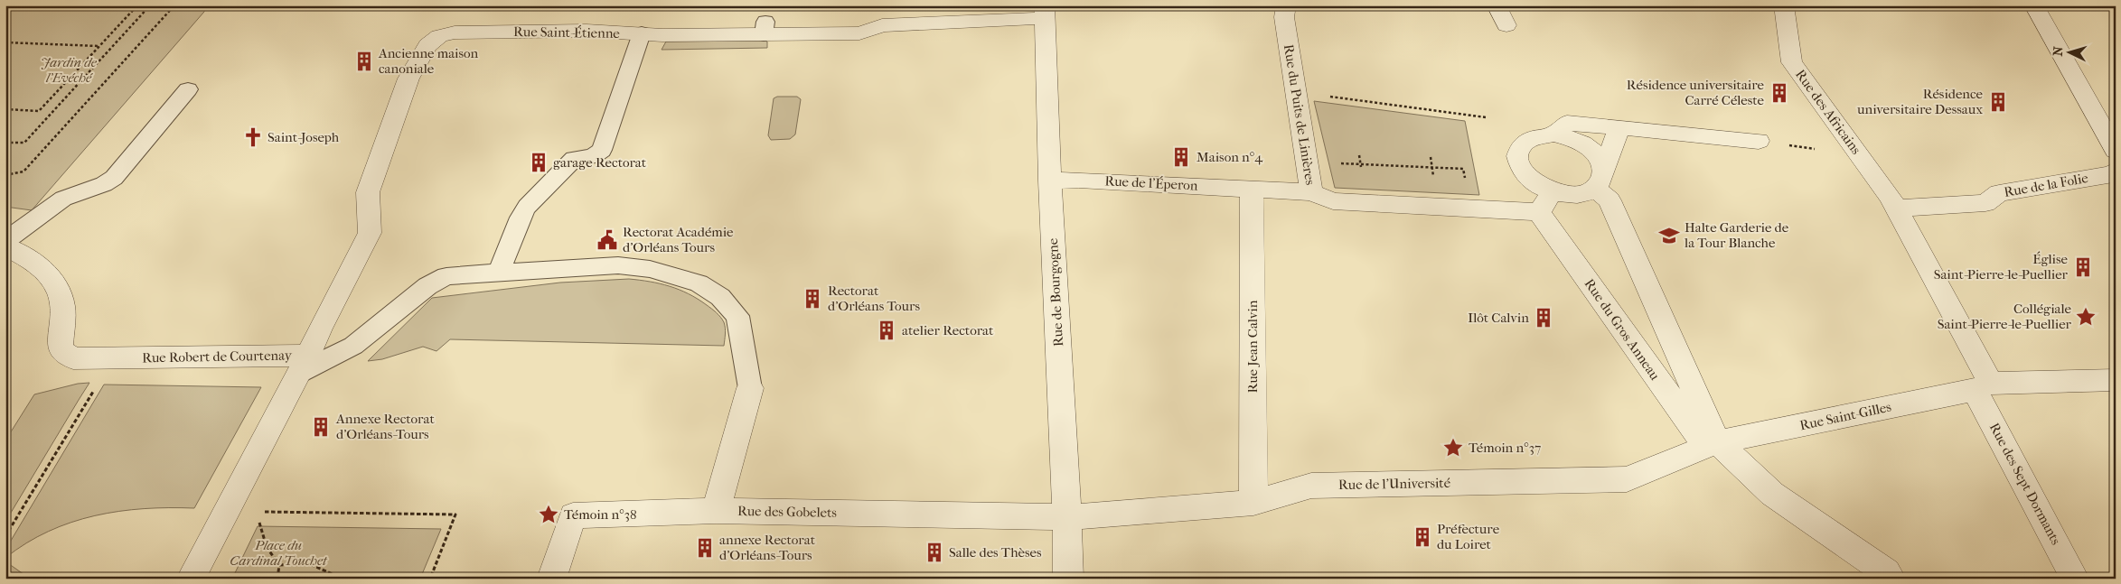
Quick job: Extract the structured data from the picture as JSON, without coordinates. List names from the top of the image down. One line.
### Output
{"streets":{"street":["Rue Saint-Étienne","Rue des Africains","Rue du Puits de Linières","Rue de l'Éperon","Rue de la Folie","Rue de Bourgogne","Rue du Gros Anneau","Rue Jean Calvin","Rue Robert de Courtenay","Rue Saint-Gilles","Rue de l'Université","Rue des Sept Dormants","Rue des Gobelets"]},"crossings":[["Rue Saint-Étienne","Rue de Bourgogne"],["Rue Saint-Étienne","Rue Robert de Courtenay"],["Rue des Africains","Rue de la Folie"],["Rue des Africains","Rue Saint-Gilles"],["Rue des Africains","Rue des Sept Dormants"],["Rue du Puits de Linières","Rue de l'Éperon"],["Rue du Puits de Linières","Rue Jean Calvin"],["Rue de l'Éperon","Rue de Bourgogne"],["Rue de l'Éperon","Rue Jean Calvin"],["Rue de Bourgogne","Rue de l'Université"],["Rue de Bourgogne","Rue des Gobelets"],["Rue du Gros Anneau","Rue Saint-Gilles"],["Rue du Gros Anneau","Rue de l'Université"],["Rue Jean Calvin","Rue de l'Université"],["Rue Saint-Gilles","Rue de l'Université"],["Rue Saint-Gilles","Rue des Sept Dormants"],["Rue de l'Université","Rue des Gobelets"]],"parks":["Jardin de l'Evéché","Place du Cardinal Touchet"],"places":{"building":["Ancienne maison canoniale","Résidence universitaire Carré Céleste","Résidence universitaire Dessaux","Maison n°4","garage Rectorat","Église Saint-Pierre-le-Puellier","Rectorat d'Orléans Tours","Ilôt Calvin","atelier Rectorat","Annexe Rectorat d'Orléans-Tours","Préfecture du Loiret","annexe Rectorat d'Orléans-Tours","Salle des Thèses"],"church":["Saint-Joseph"],"school or university":["Halte Garderie de la Tour Blanche"],"public building":["Rectorat Académie d'Orléans Tours"],"place":["Collégiale Saint-Pierre-le-Puellier","Témoin n°37","Témoin n°38"]},"north":"left"}
